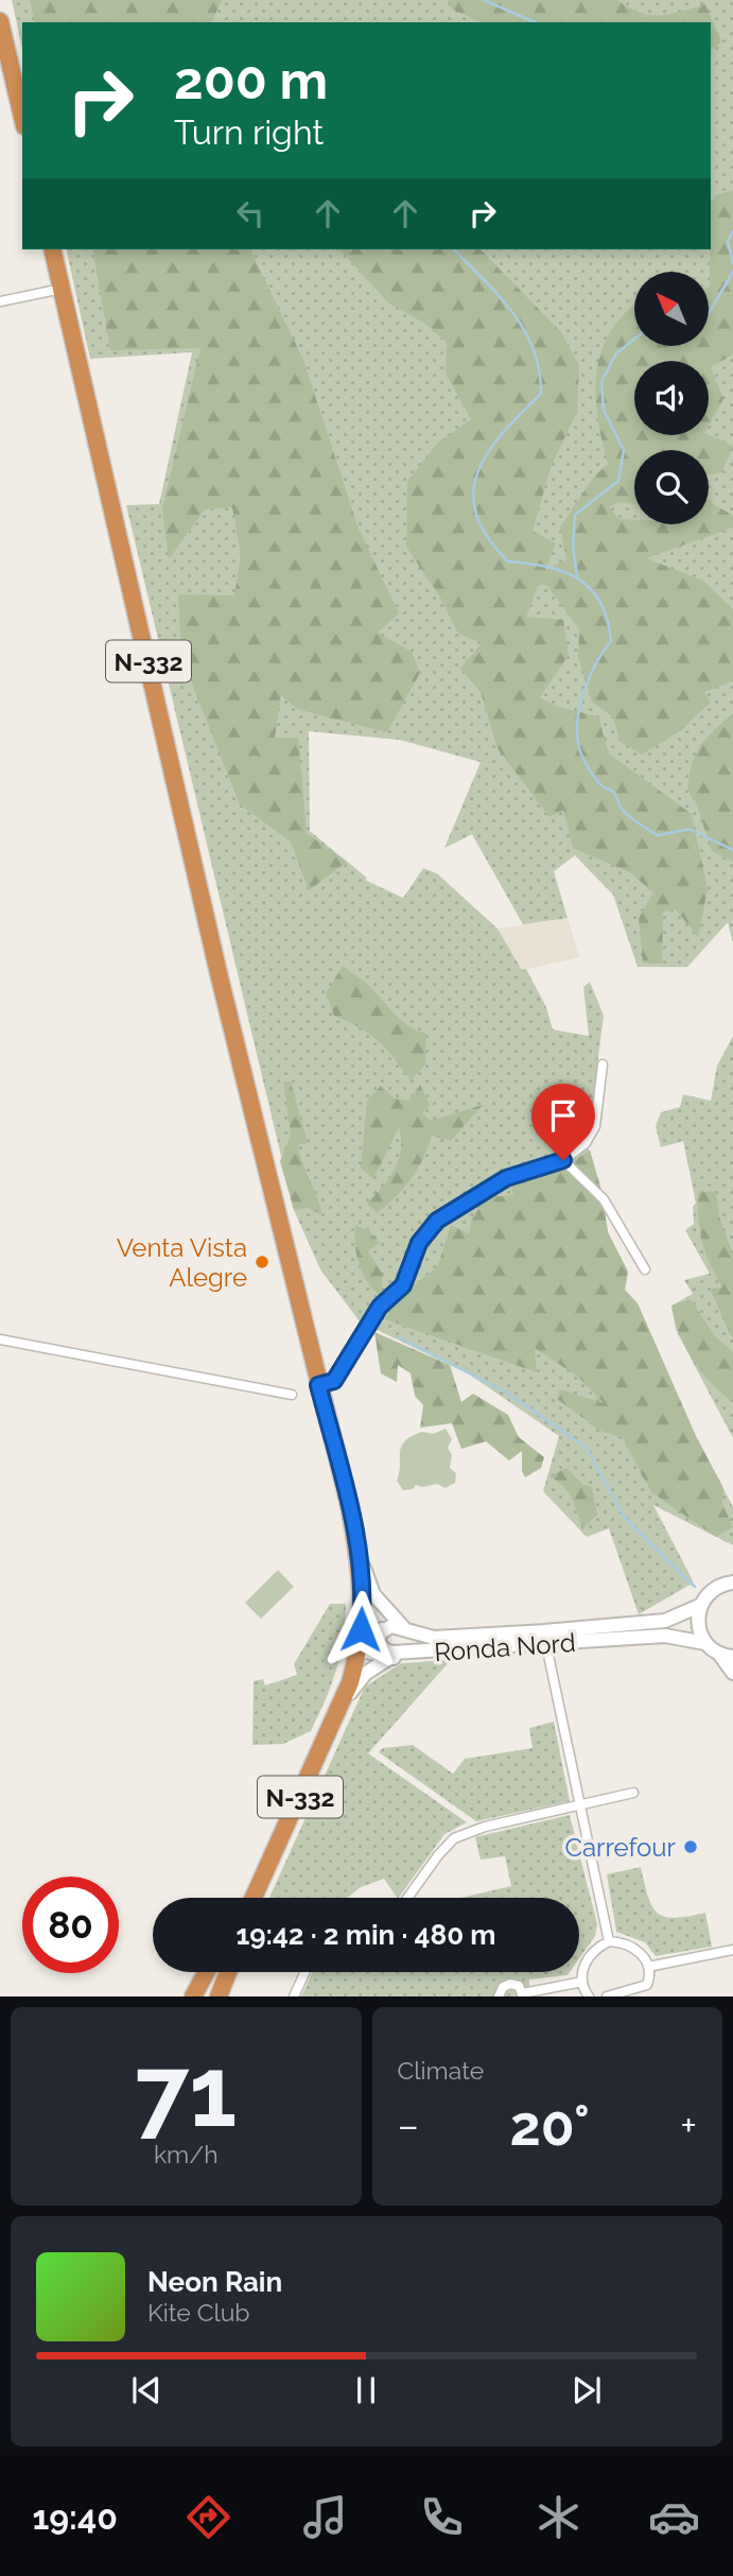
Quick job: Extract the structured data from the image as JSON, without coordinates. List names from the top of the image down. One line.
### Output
{"streets":{"highway":["N-332"],"main road":["Ronda Nord"]},"places":["Venta Vista Alegre","Carrefour"],"north":"top left","page":{"turn":["200 m","Turn right"],"limit":"80","trip":"19:42 · 2 min · 480 m","tile":[["71","km/h"],"Climate"],"heat":["−","20°","+"],"song":["Neon Rain","Kite Club"],"tabs":"19:40"}}
